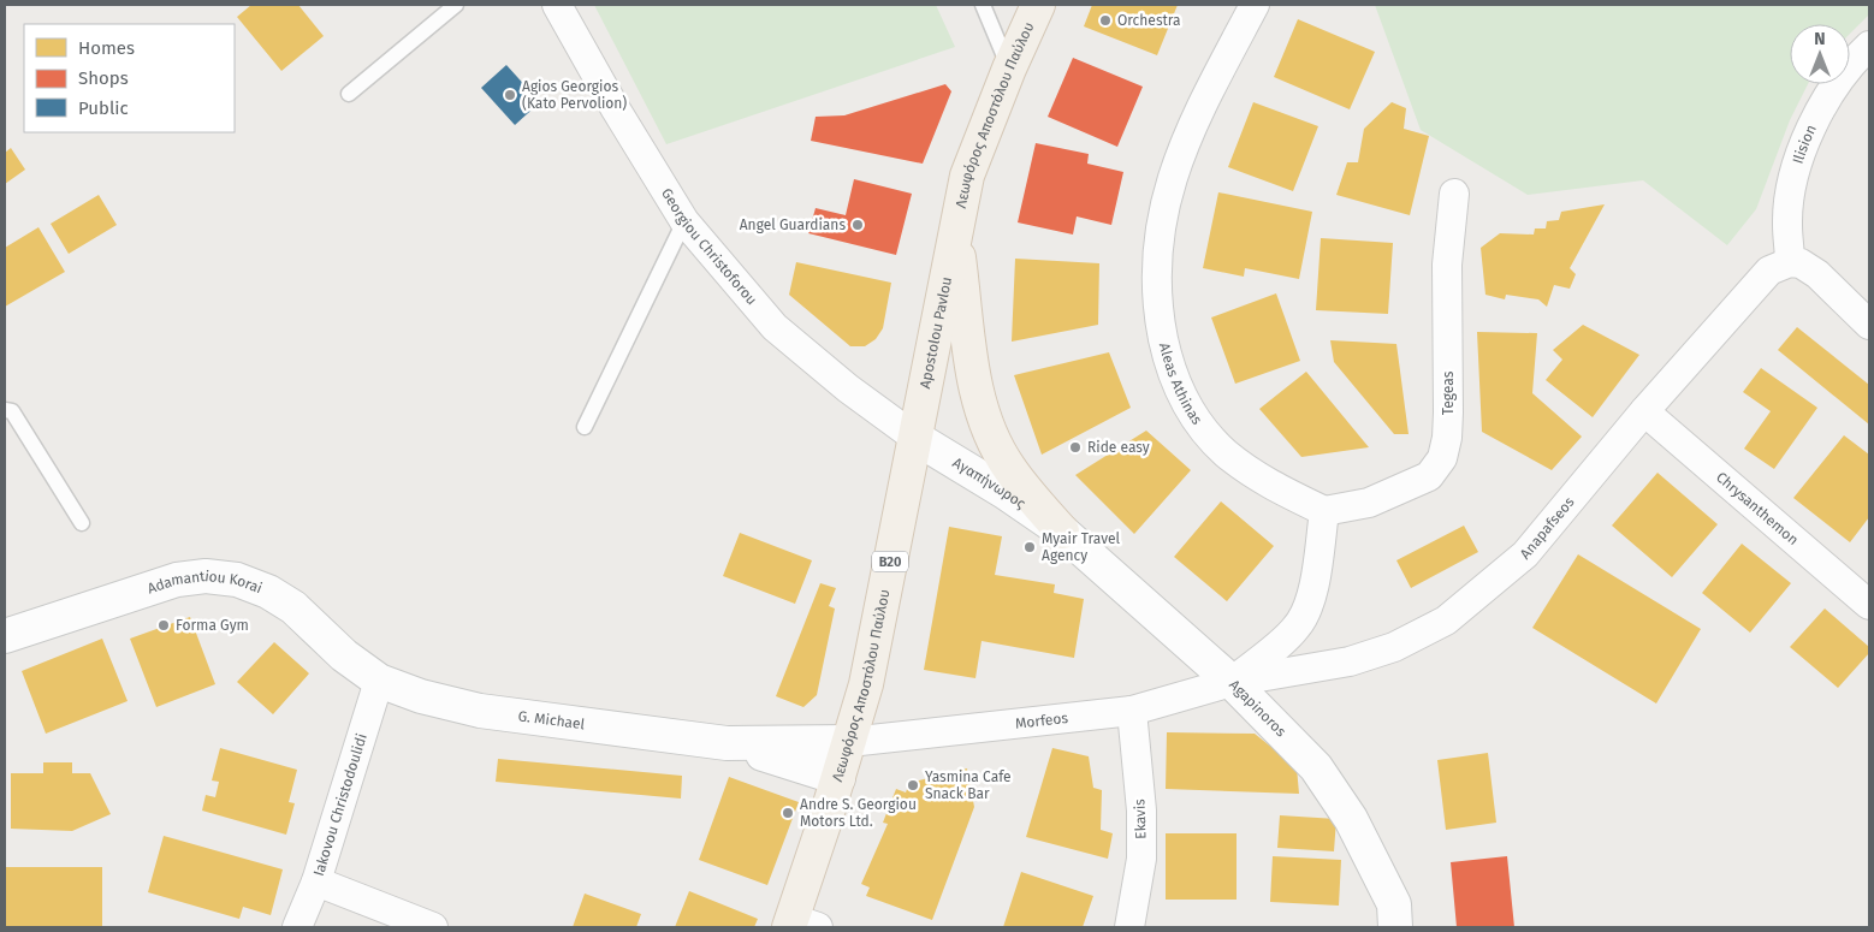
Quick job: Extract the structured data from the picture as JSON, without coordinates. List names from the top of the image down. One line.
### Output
{"streets":{"main road":["Λεωφόρος Αποστόλου Παύλου","Apostolou Pavlou","Αγαπήνωρος","B20","Adamantiou Korai","Agapinoros","G. Michael"],"street":["Ilision","Georgiou Christoforou","Aleas Athinas","Tegeas","Chrysanthemon","Anapafseos","Morfeos","Iakovou Christodoulidi","Ekavis"]},"crossings":[["Λεωφόρος Αποστόλου Παύλου","Georgiou Christoforou"],["Λεωφόρος Αποστόλου Παύλου","Apostolou Pavlou"],["Λεωφόρος Αποστόλου Παύλου","Αγαπήνωρος"],["Λεωφόρος Αποστόλου Παύλου","G. Michael"],["Λεωφόρος Αποστόλου Παύλου","Morfeos"],["Ilision","Anapafseos"],["Georgiou Christoforou","Apostolou Pavlou"],["Georgiou Christoforou","Αγαπήνωρος"],["Apostolou Pavlou","Αγαπήνωρος"],["Aleas Athinas","Tegeas"],["Αγαπήνωρος","Agapinoros"],["Chrysanthemon","Anapafseos"],["Anapafseos","Agapinoros"],["Anapafseos","Morfeos"],["Adamantiou Korai","G. Michael"],["Adamantiou Korai","Iakovou Christodoulidi"],["Agapinoros","Morfeos"],["G. Michael","Morfeos"],["G. Michael","Iakovou Christodoulidi"],["Morfeos","Ekavis"]],"places":["Orchestra","Agios Georgios (Kato Pervolion)","Angel Guardians","Ride easy","Myair Travel Agency","Forma Gym","Yasmina Cafe Snack Bar","Andre S. Georgiou Motors Ltd."],"legend":["Homes","Shops","Public"],"north":"top"}
